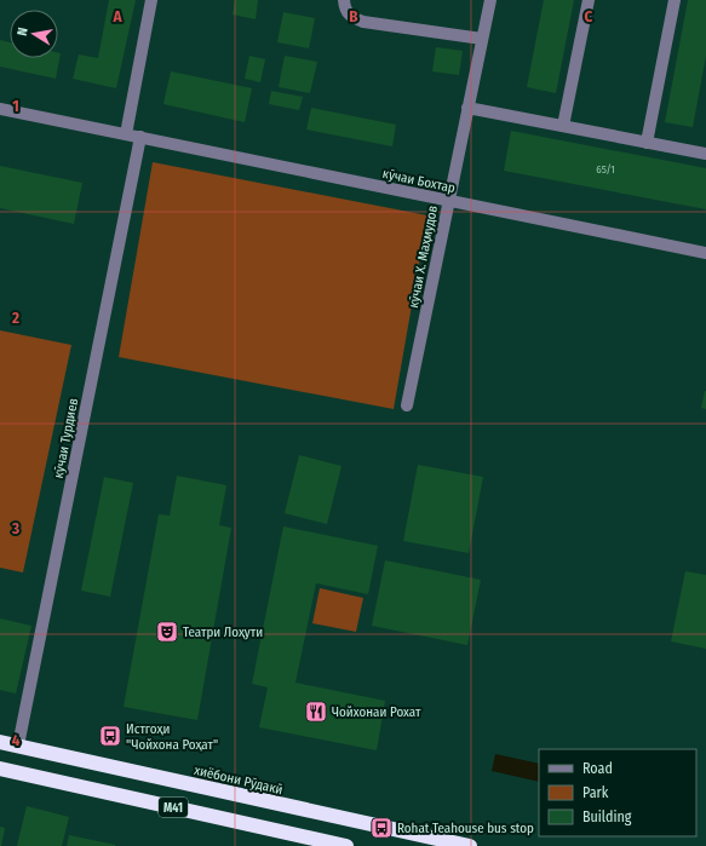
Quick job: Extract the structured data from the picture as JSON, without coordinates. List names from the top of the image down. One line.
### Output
{"streets":{"highway":["хиёбони Рӯдакӣ","M41"],"street":["кӯчаи Бохтар","кӯчаи Х. Маҳмудов","кӯчаи Турдиев"]},"crossings":[["кӯчаи Бохтар","кӯчаи Х. Маҳмудов"],["кӯчаи Бохтар","кӯчаи Турдиев"],["кӯчаи Турдиев","хиёбони Рӯдакӣ"]],"places":{"theatre":["Театри Лоҳути"],"restaurant":["Чойхонаи Рохат"],"bus stop":["Истгоҳи \"Чойхона Роҳат\"","Rohat Teahouse bus stop"]},"house_numbers":["65/1"],"legend":["Road","Park","Building"],"north":"left","grid":{"columns":["A","B","C"],"rows":["1","2","3","4"]}}
